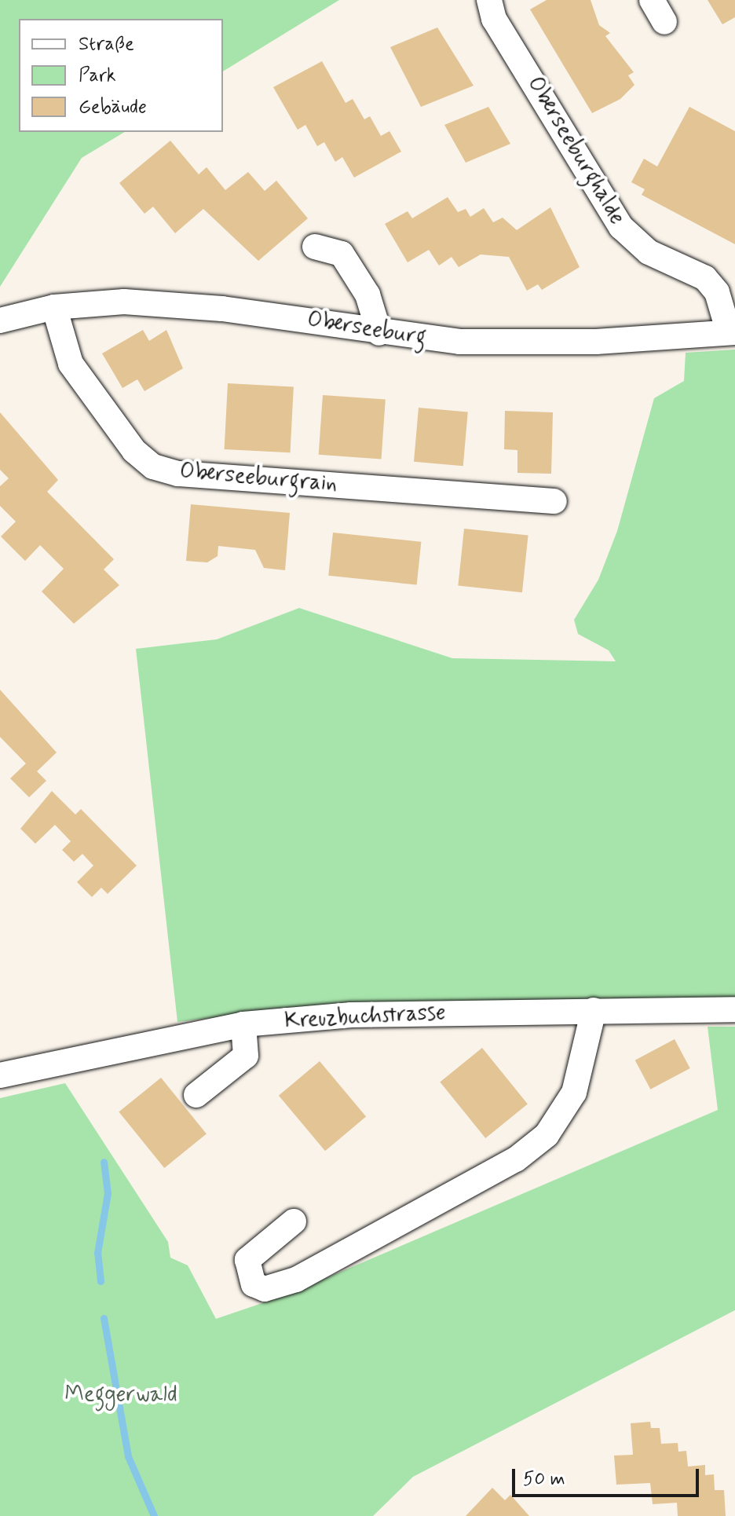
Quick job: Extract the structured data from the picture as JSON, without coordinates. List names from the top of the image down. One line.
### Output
{"streets":{"street":["Oberseeburghalde","Oberseeburg","Oberseeburgrain","Kreuzbuchstrasse"]},"crossings":[["Oberseeburghalde","Oberseeburg"],["Oberseeburg","Oberseeburgrain"]],"parks":["Meggerwald"],"legend":["Straße","Park","Gebäude"],"scale_bar":"50 m"}
